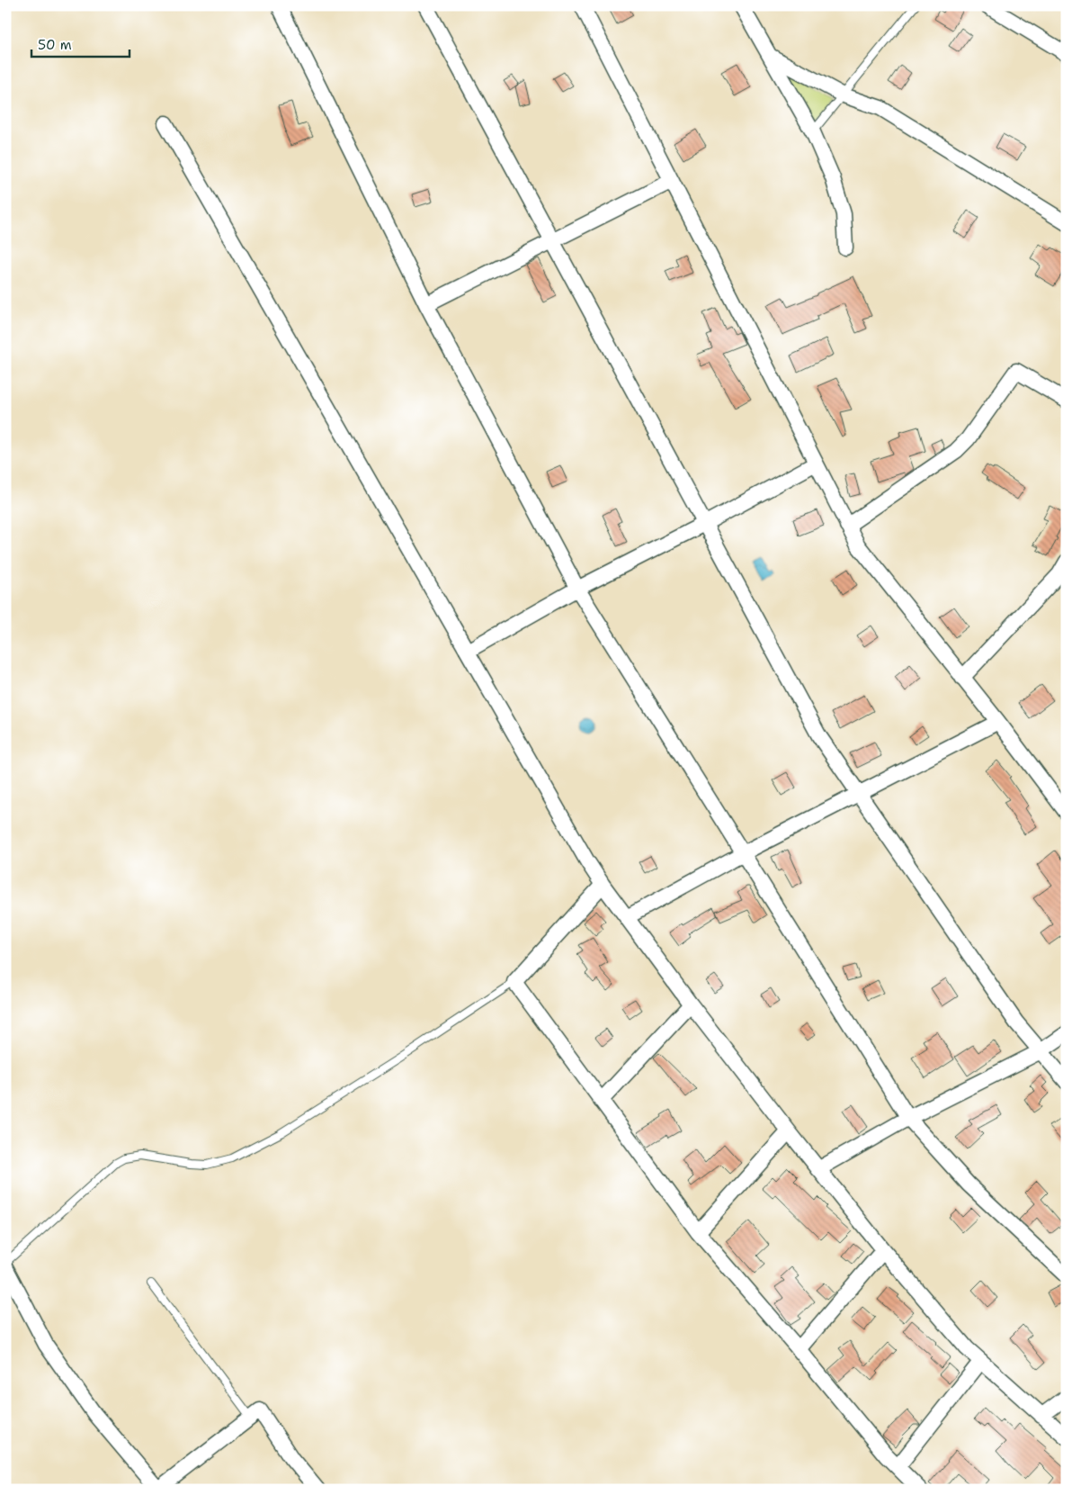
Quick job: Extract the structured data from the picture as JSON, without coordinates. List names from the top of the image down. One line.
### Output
{"scale_bar":"50 m"}
